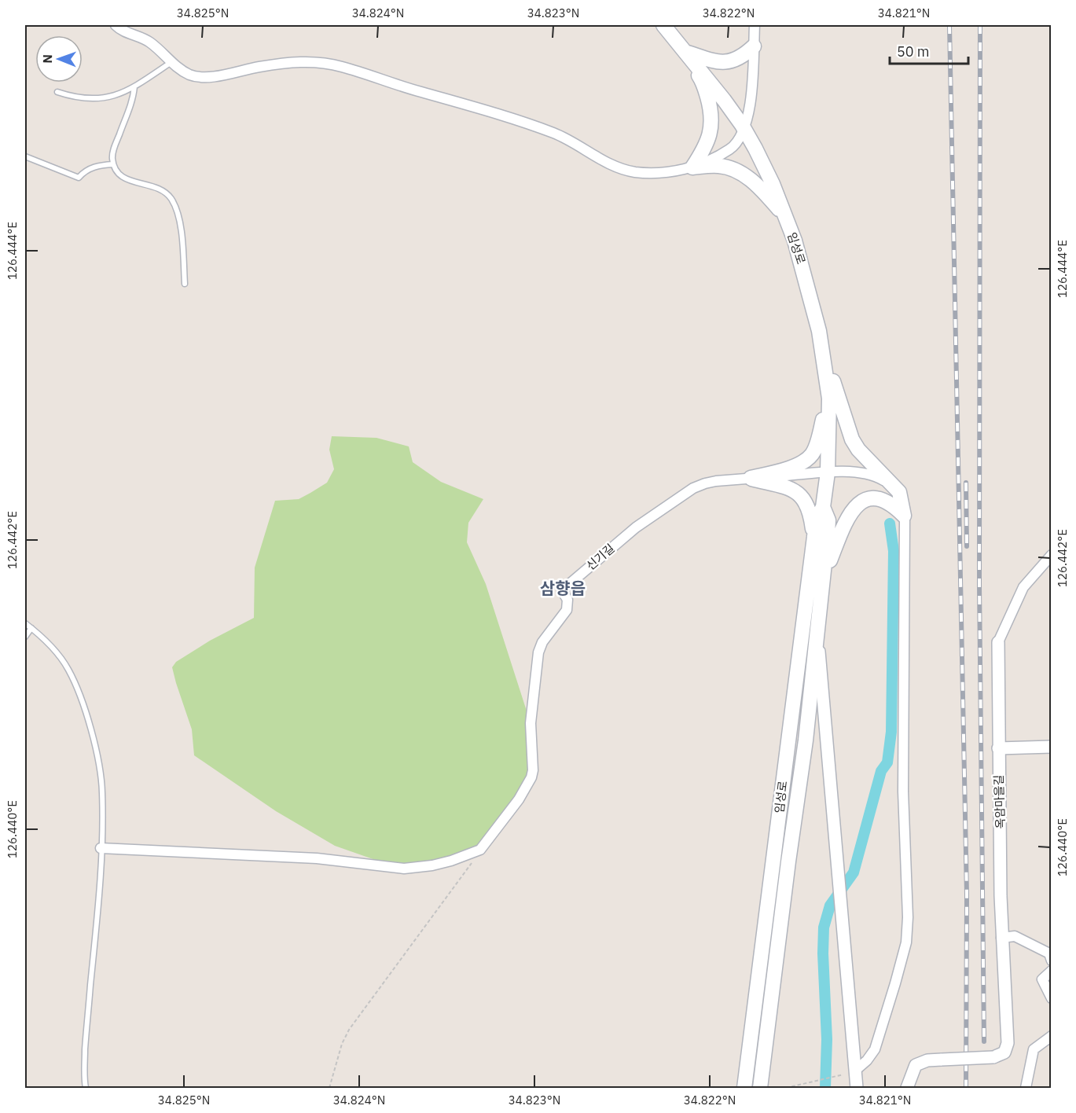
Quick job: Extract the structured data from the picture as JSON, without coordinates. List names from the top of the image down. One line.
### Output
{"streets":{"main road":["임성로"],"street":["신기길","옥암마을길"]},"crossings":[["임성로","신기길"]],"districts":["삼향읍"],"scale_bar":"50 m","north":"left","coordinates":["34.825°N","34.824°N","34.823°N","34.822°N","34.821°N","126.444°E","126.442°E","126.440°E"]}
